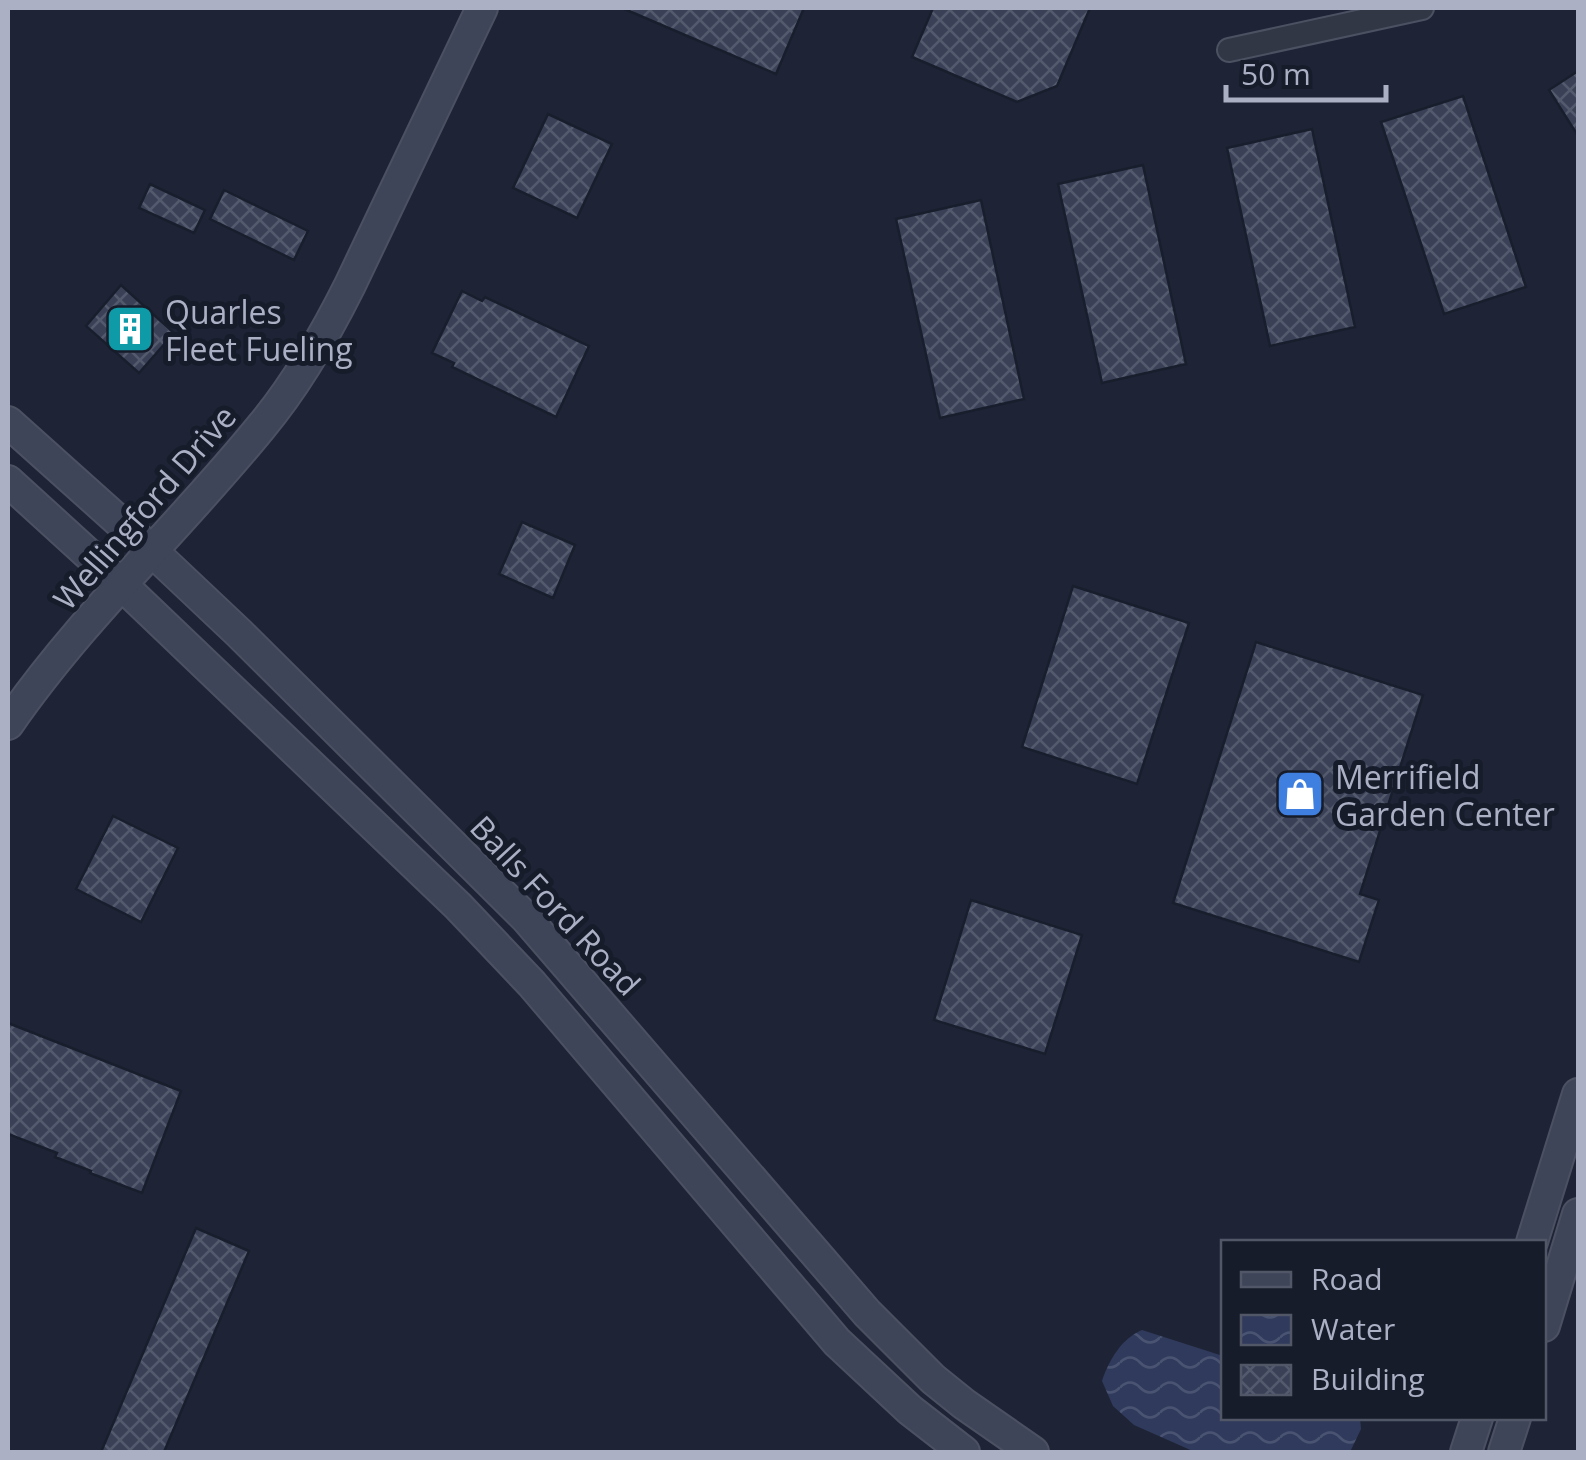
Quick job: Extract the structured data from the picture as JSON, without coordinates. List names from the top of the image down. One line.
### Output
{"streets":{"main road":["Wellingford Drive","Balls Ford Road"]},"crossings":[["Wellingford Drive","Balls Ford Road"]],"places":{"building":["Quarles Fleet Fueling"],"shop":["Merrifield Garden Center"]},"legend":["Road","Water","Building"],"scale_bar":"50 m"}
